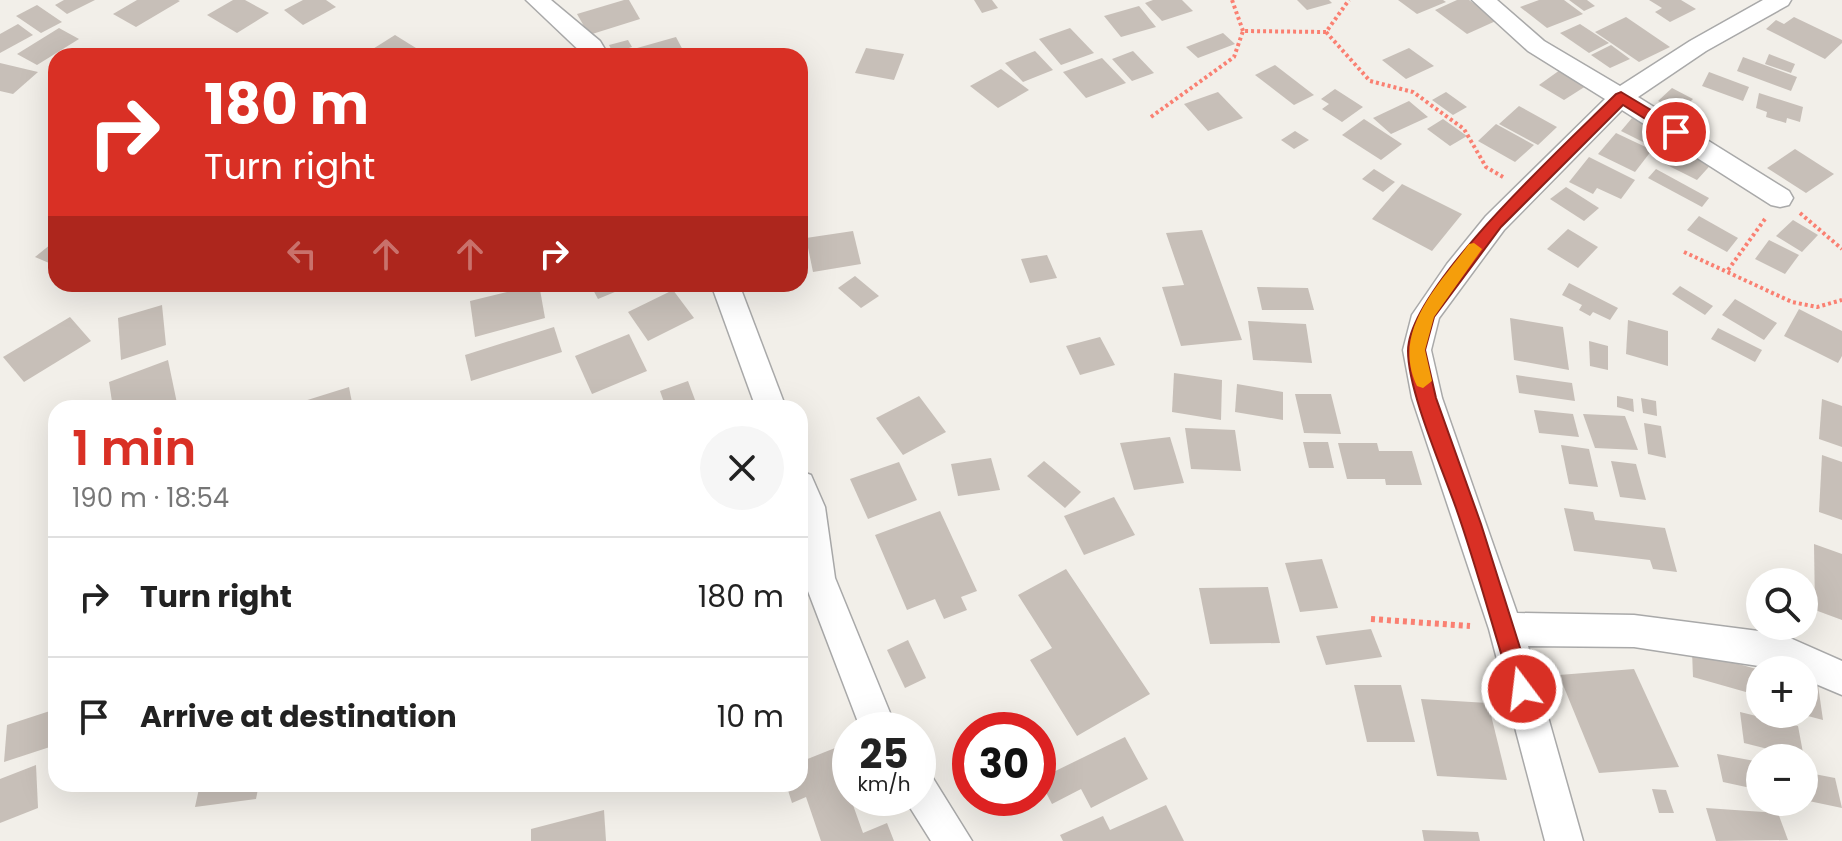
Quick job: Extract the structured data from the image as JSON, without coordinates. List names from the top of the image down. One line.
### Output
{"page":{"turn":["180 m","Turn right"],"heading":["1 min","190 m · 18:54"],"list":[{"name":"Turn right","value":"180 m"},{"name":"Arrive at destination","value":"10 m"}],"map_buttons":["+","−"],"speed":"25 km/h","limit":"30"}}
